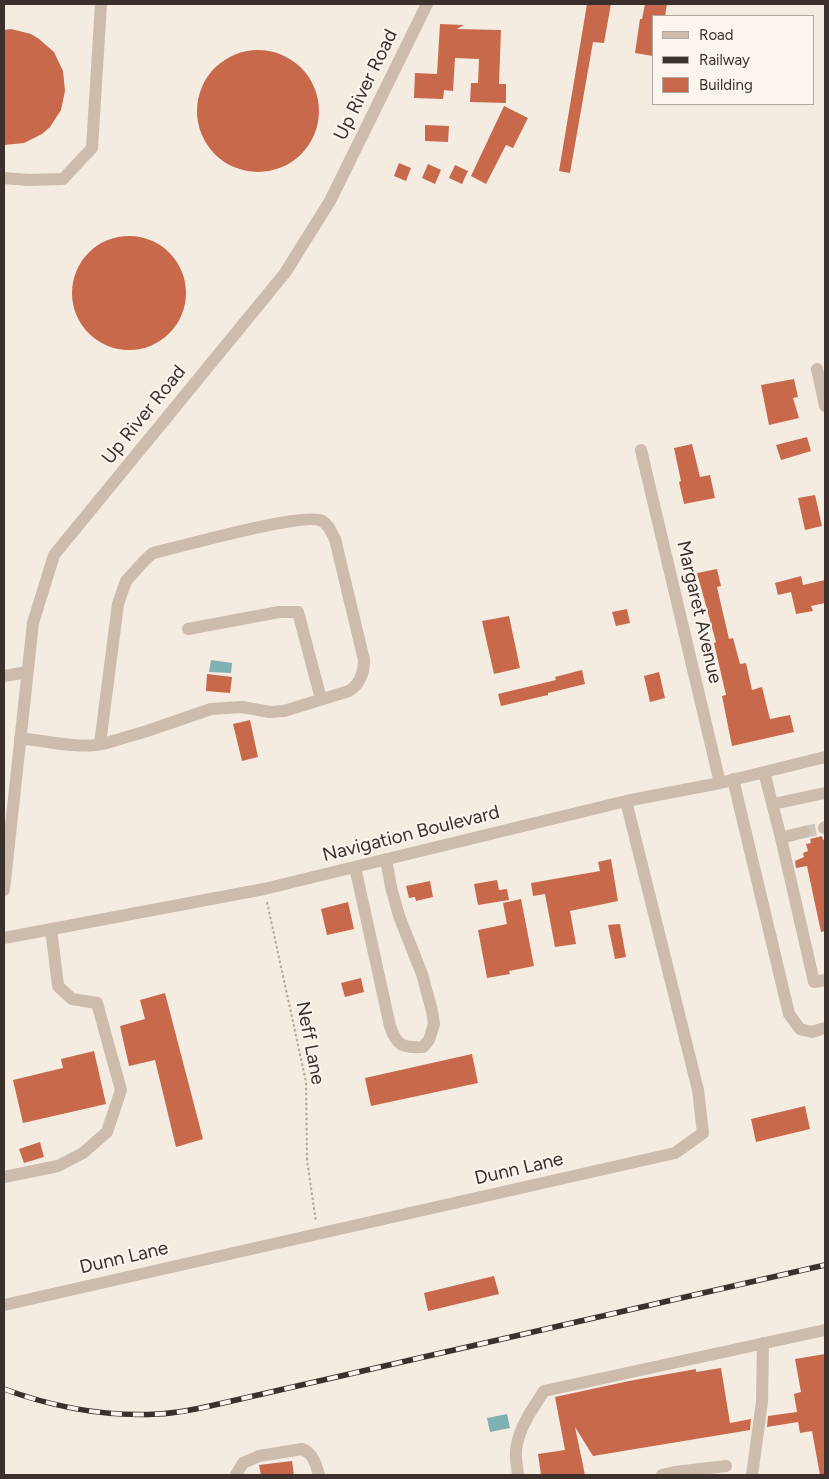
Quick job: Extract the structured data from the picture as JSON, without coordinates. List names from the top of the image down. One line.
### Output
{"streets":{"street":["Up River Road","Margaret Avenue","Navigation Boulevard","Dunn Lane"],"path":["Neff Lane"]},"crossings":[["Margaret Avenue","Navigation Boulevard"],["Navigation Boulevard","Neff Lane"],["Navigation Boulevard","Dunn Lane"],["Neff Lane","Dunn Lane"]],"legend":["Road","Railway","Building"]}
